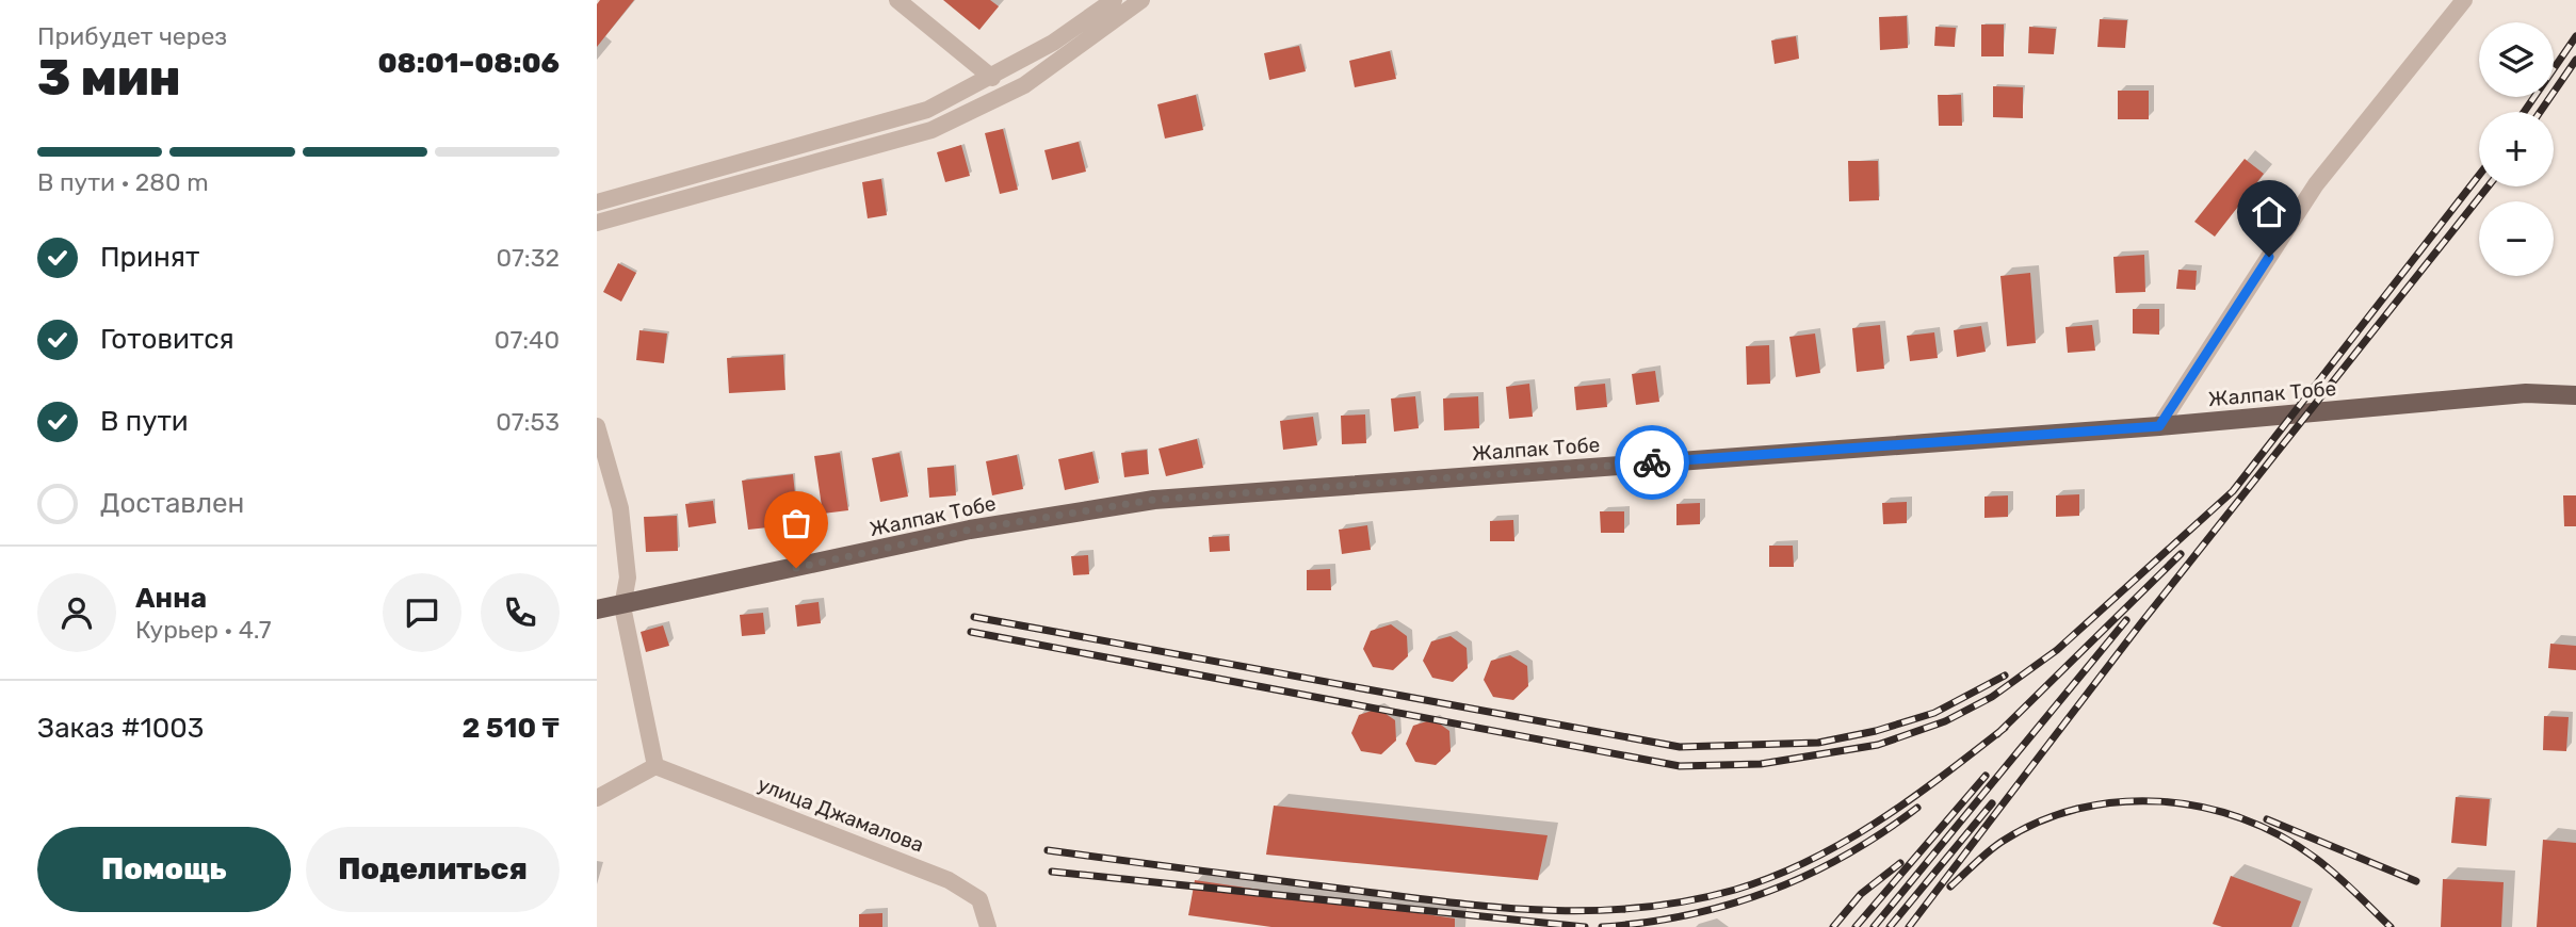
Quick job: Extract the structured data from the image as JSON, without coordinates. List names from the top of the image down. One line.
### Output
{"streets":{"main road":["Жалпак Тобе"],"street":["улица Джамалова"]},"page":{"heading":["3 мин","Прибудет через","08:01–08:06"],"panel":["Анна","Курьер · 4.7","Заказ #1003","2 510 ₸"],"map_buttons":["+","−"],"bar":"В пути · 280 m","list":[["Принят","07:32"],["Готовится","07:40"],["В пути","07:53"],"Доставлен"],"buttons":["Помощь","Поделиться"]}}
